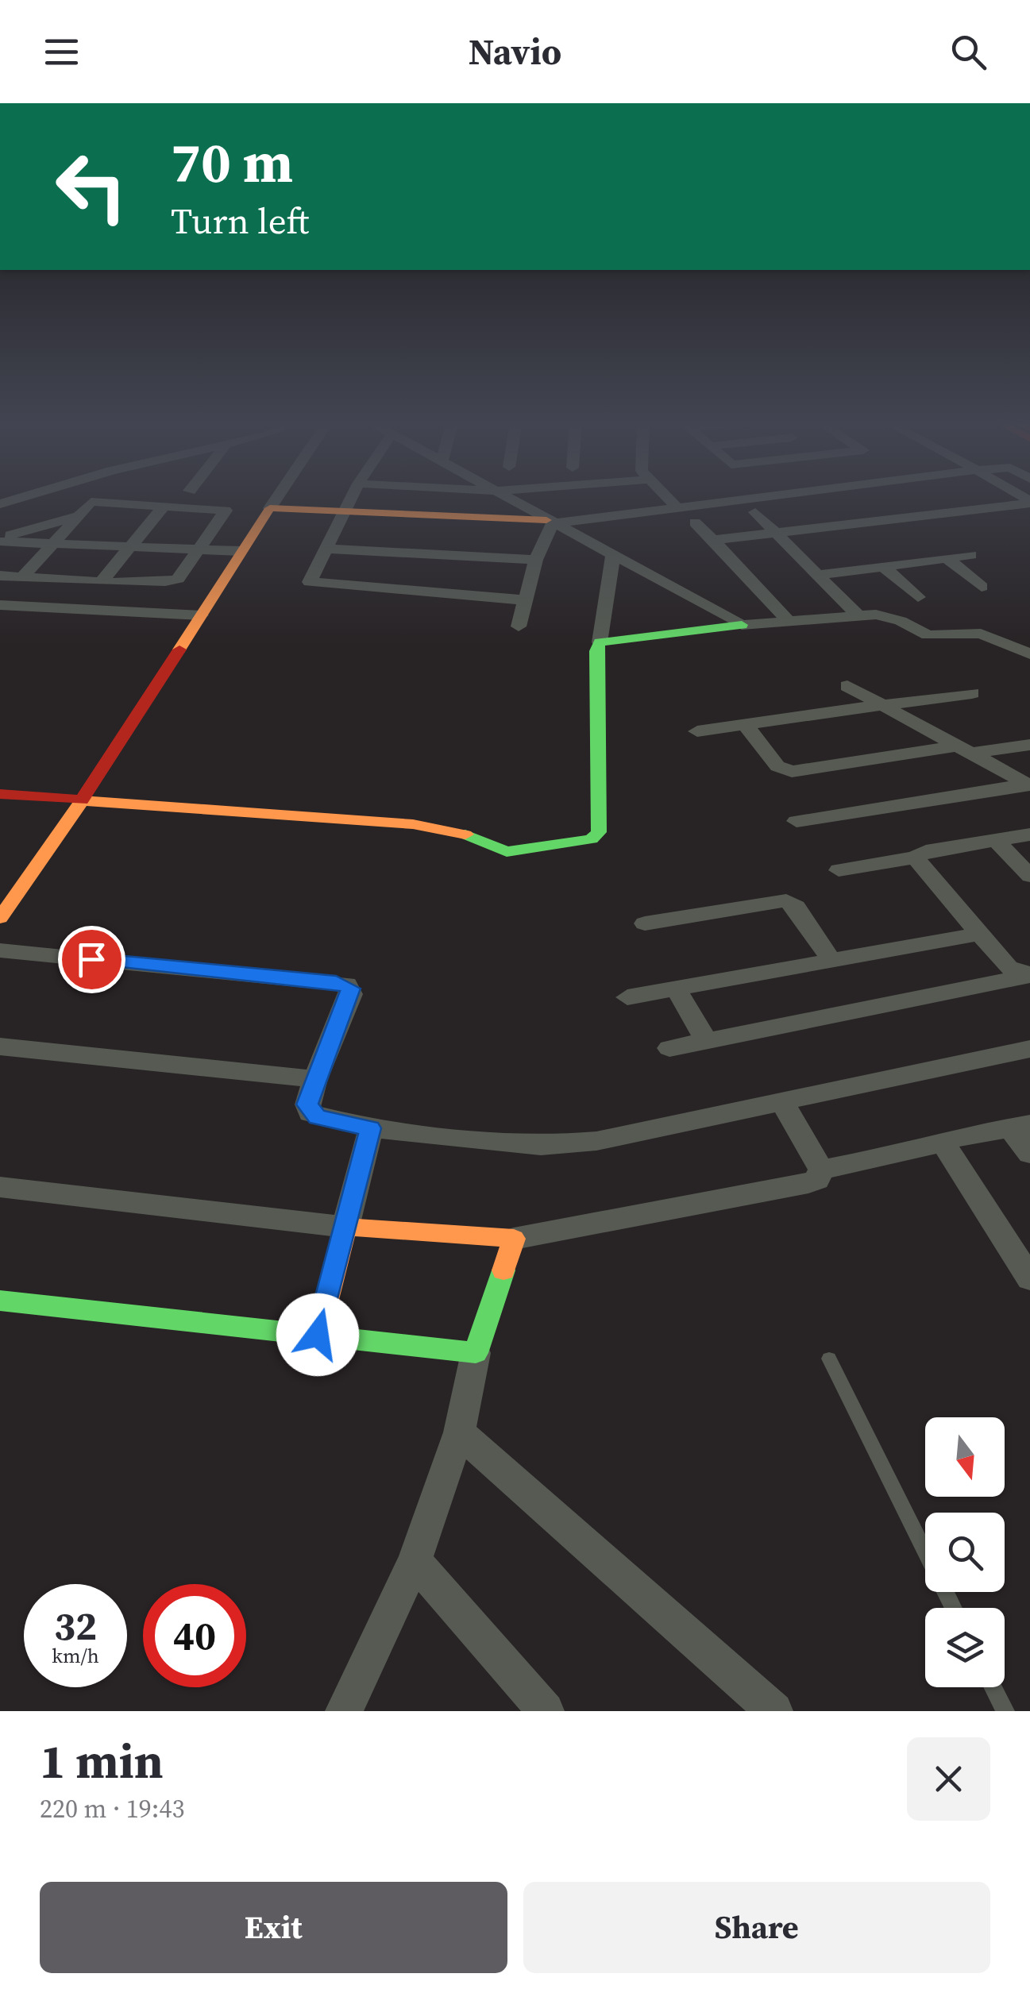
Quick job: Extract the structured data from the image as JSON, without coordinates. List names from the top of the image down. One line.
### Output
{"north":"bottom","page":{"header":"Navio","turn":["70 m","Turn left"],"speed":"32 km/h","limit":"40","heading":["1 min","220 m · 19:43"],"buttons":["Exit","Share"]}}
